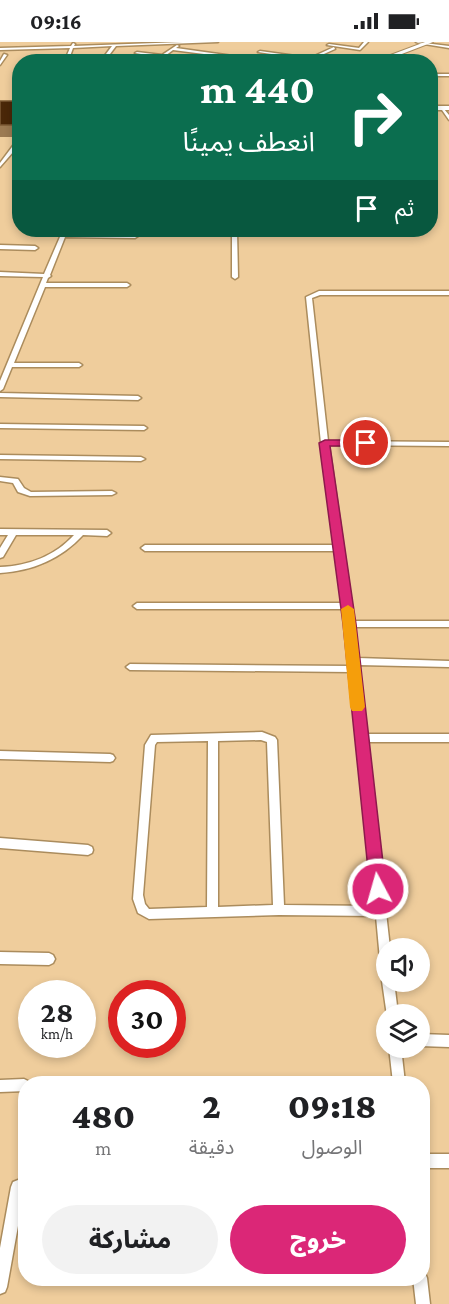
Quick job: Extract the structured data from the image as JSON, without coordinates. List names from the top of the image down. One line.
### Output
{"page":{"status":"09:16","turn":["440 m","انعطف يمينًا"],"then":"ثم","speed":"28 km/h","limit":"30","eta":["09:18","الوصول","2","دقيقة","480","m"],"buttons":["خروج","مشاركة"]}}
